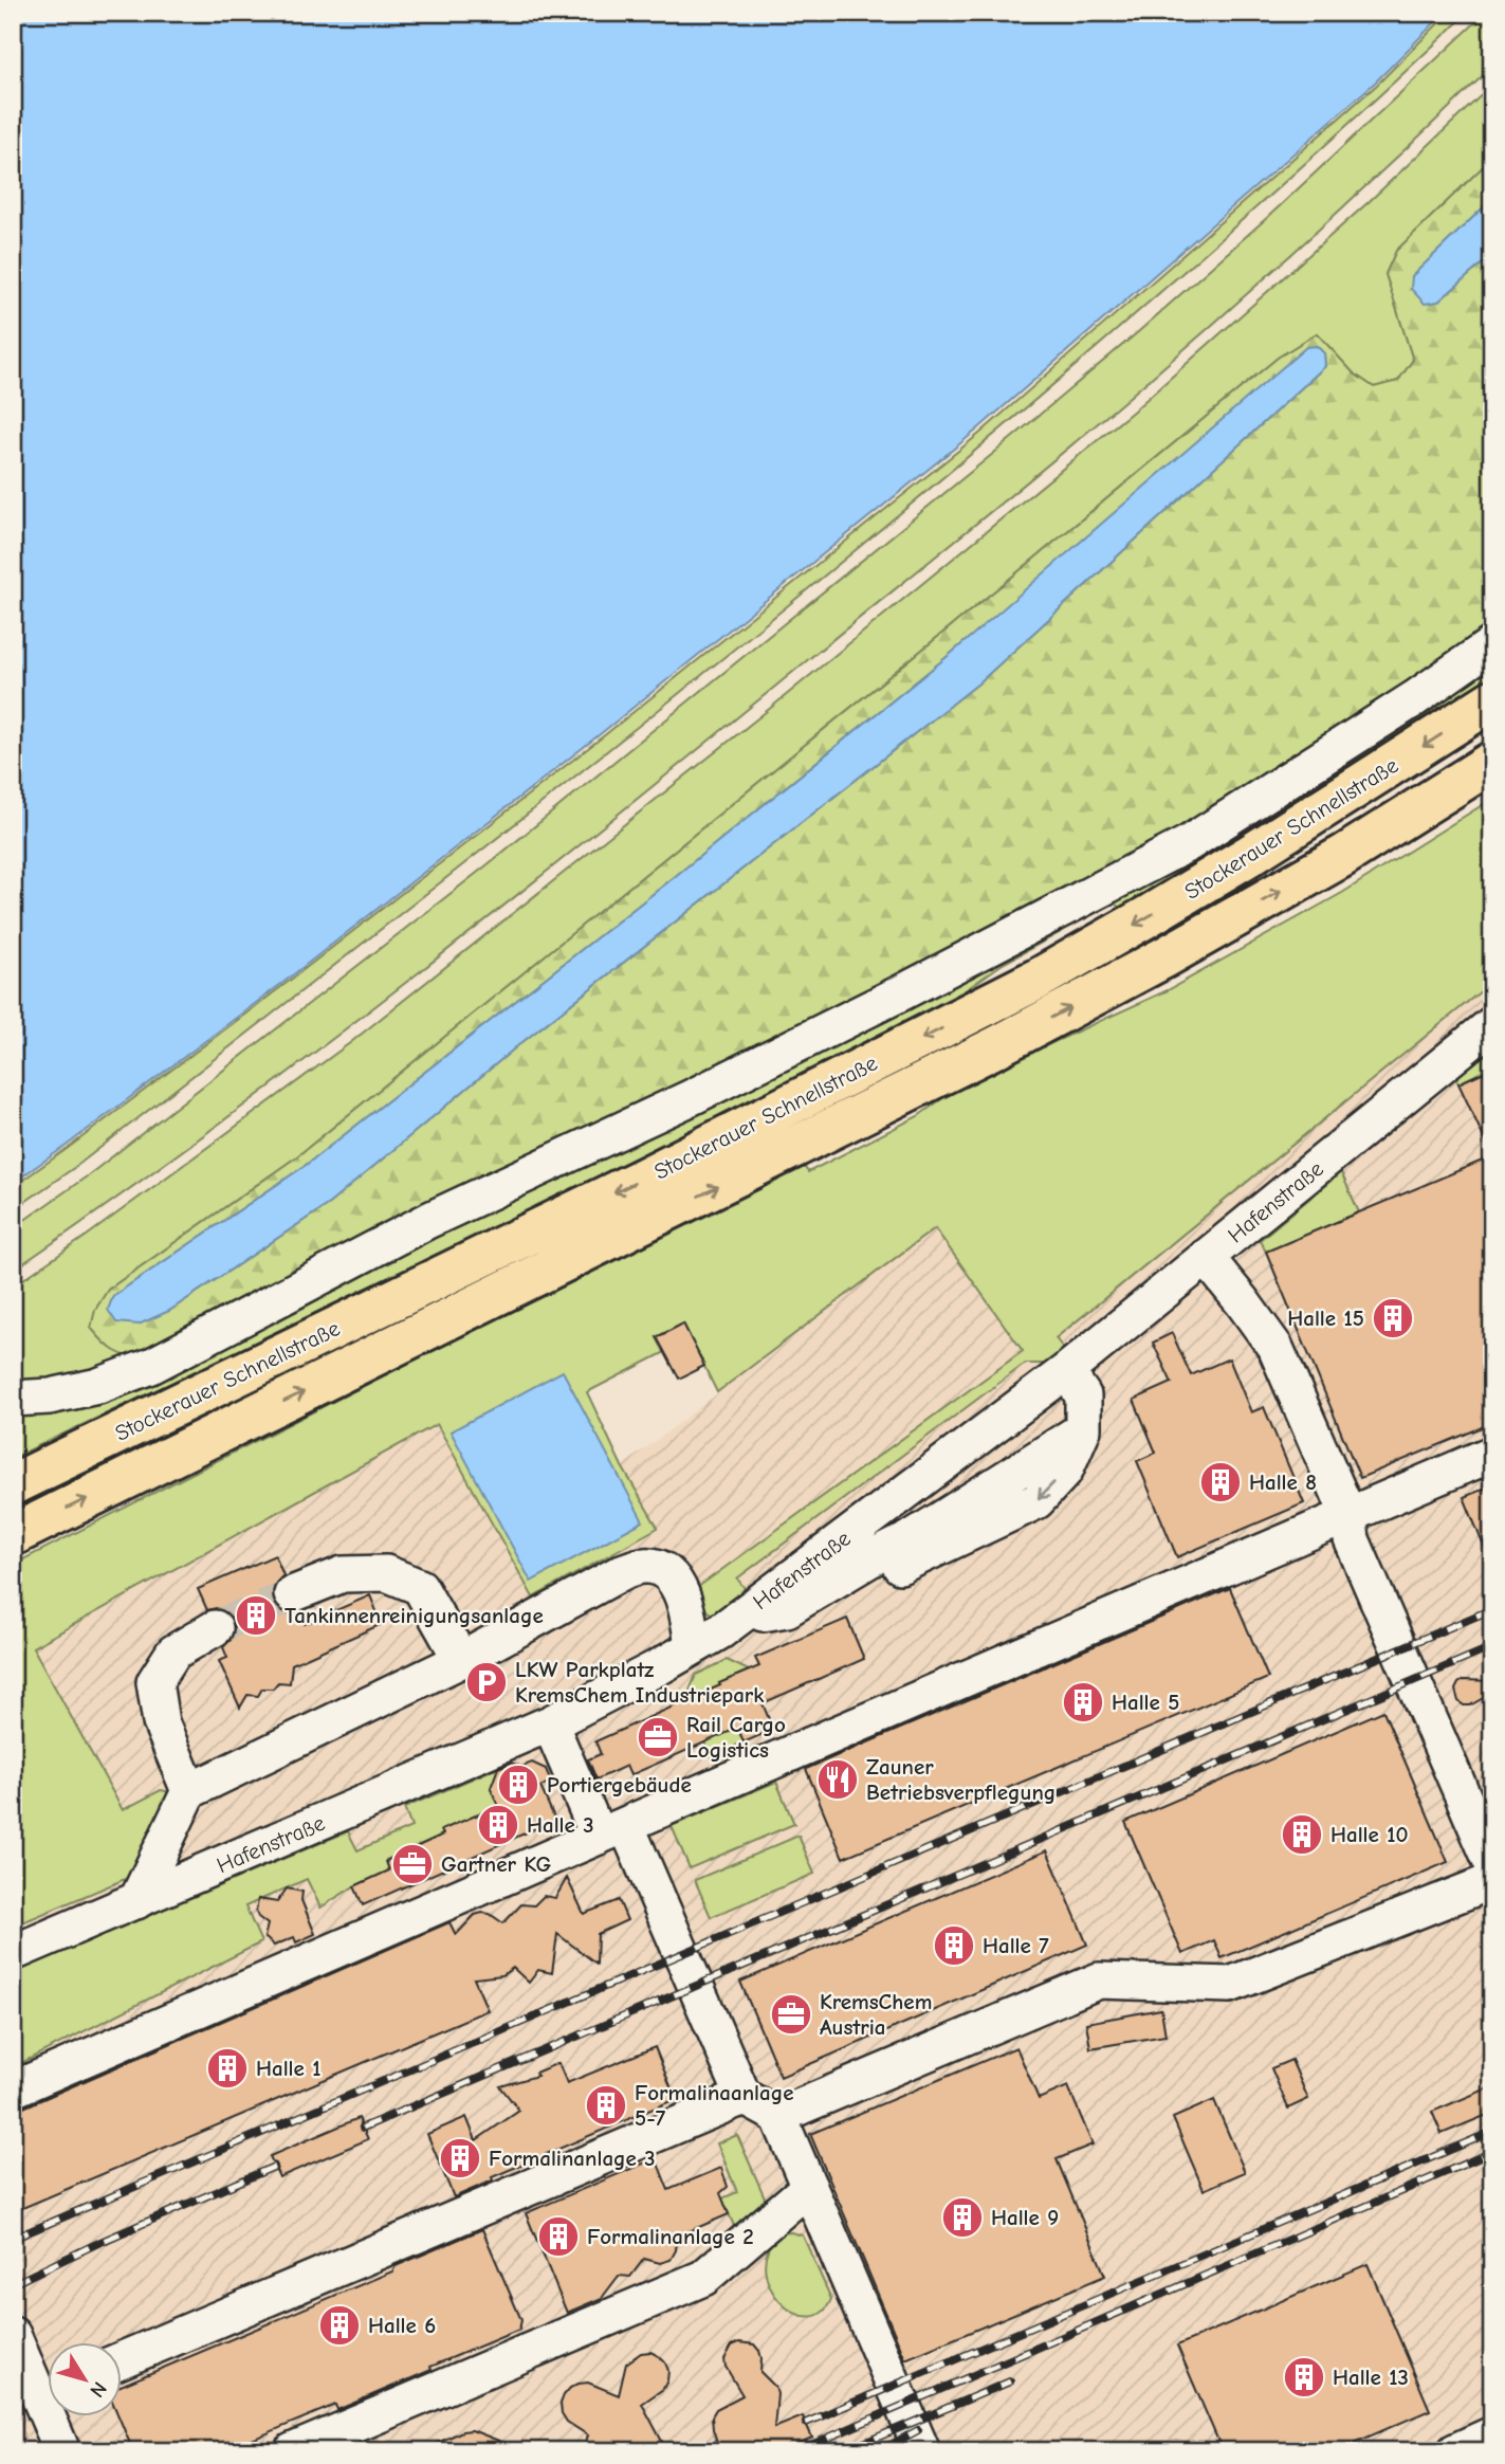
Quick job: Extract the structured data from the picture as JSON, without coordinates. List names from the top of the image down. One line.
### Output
{"streets":{"highway":["Stockerauer Schnellstraße"],"street":["Hafenstraße"]},"places":{"building":["Halle 15","Halle 8","Tankinnenreinigungsanlage","Halle 5","Portiergebäude","Halle 3","Halle 10","Halle 7","Halle 1","Formalinaanlage 5-7","Formalinanlage 3","Halle 9","Formalinanlage 2","Halle 6","Halle 13"],"parking":["LKW Parkplatz KremsChem Industriepark"],"office":["Rail Cargo Logistics","Gartner KG","KremsChem Austria"],"restaurant":["Zauner Betriebsverpflegung"]},"north":"bottom right"}
